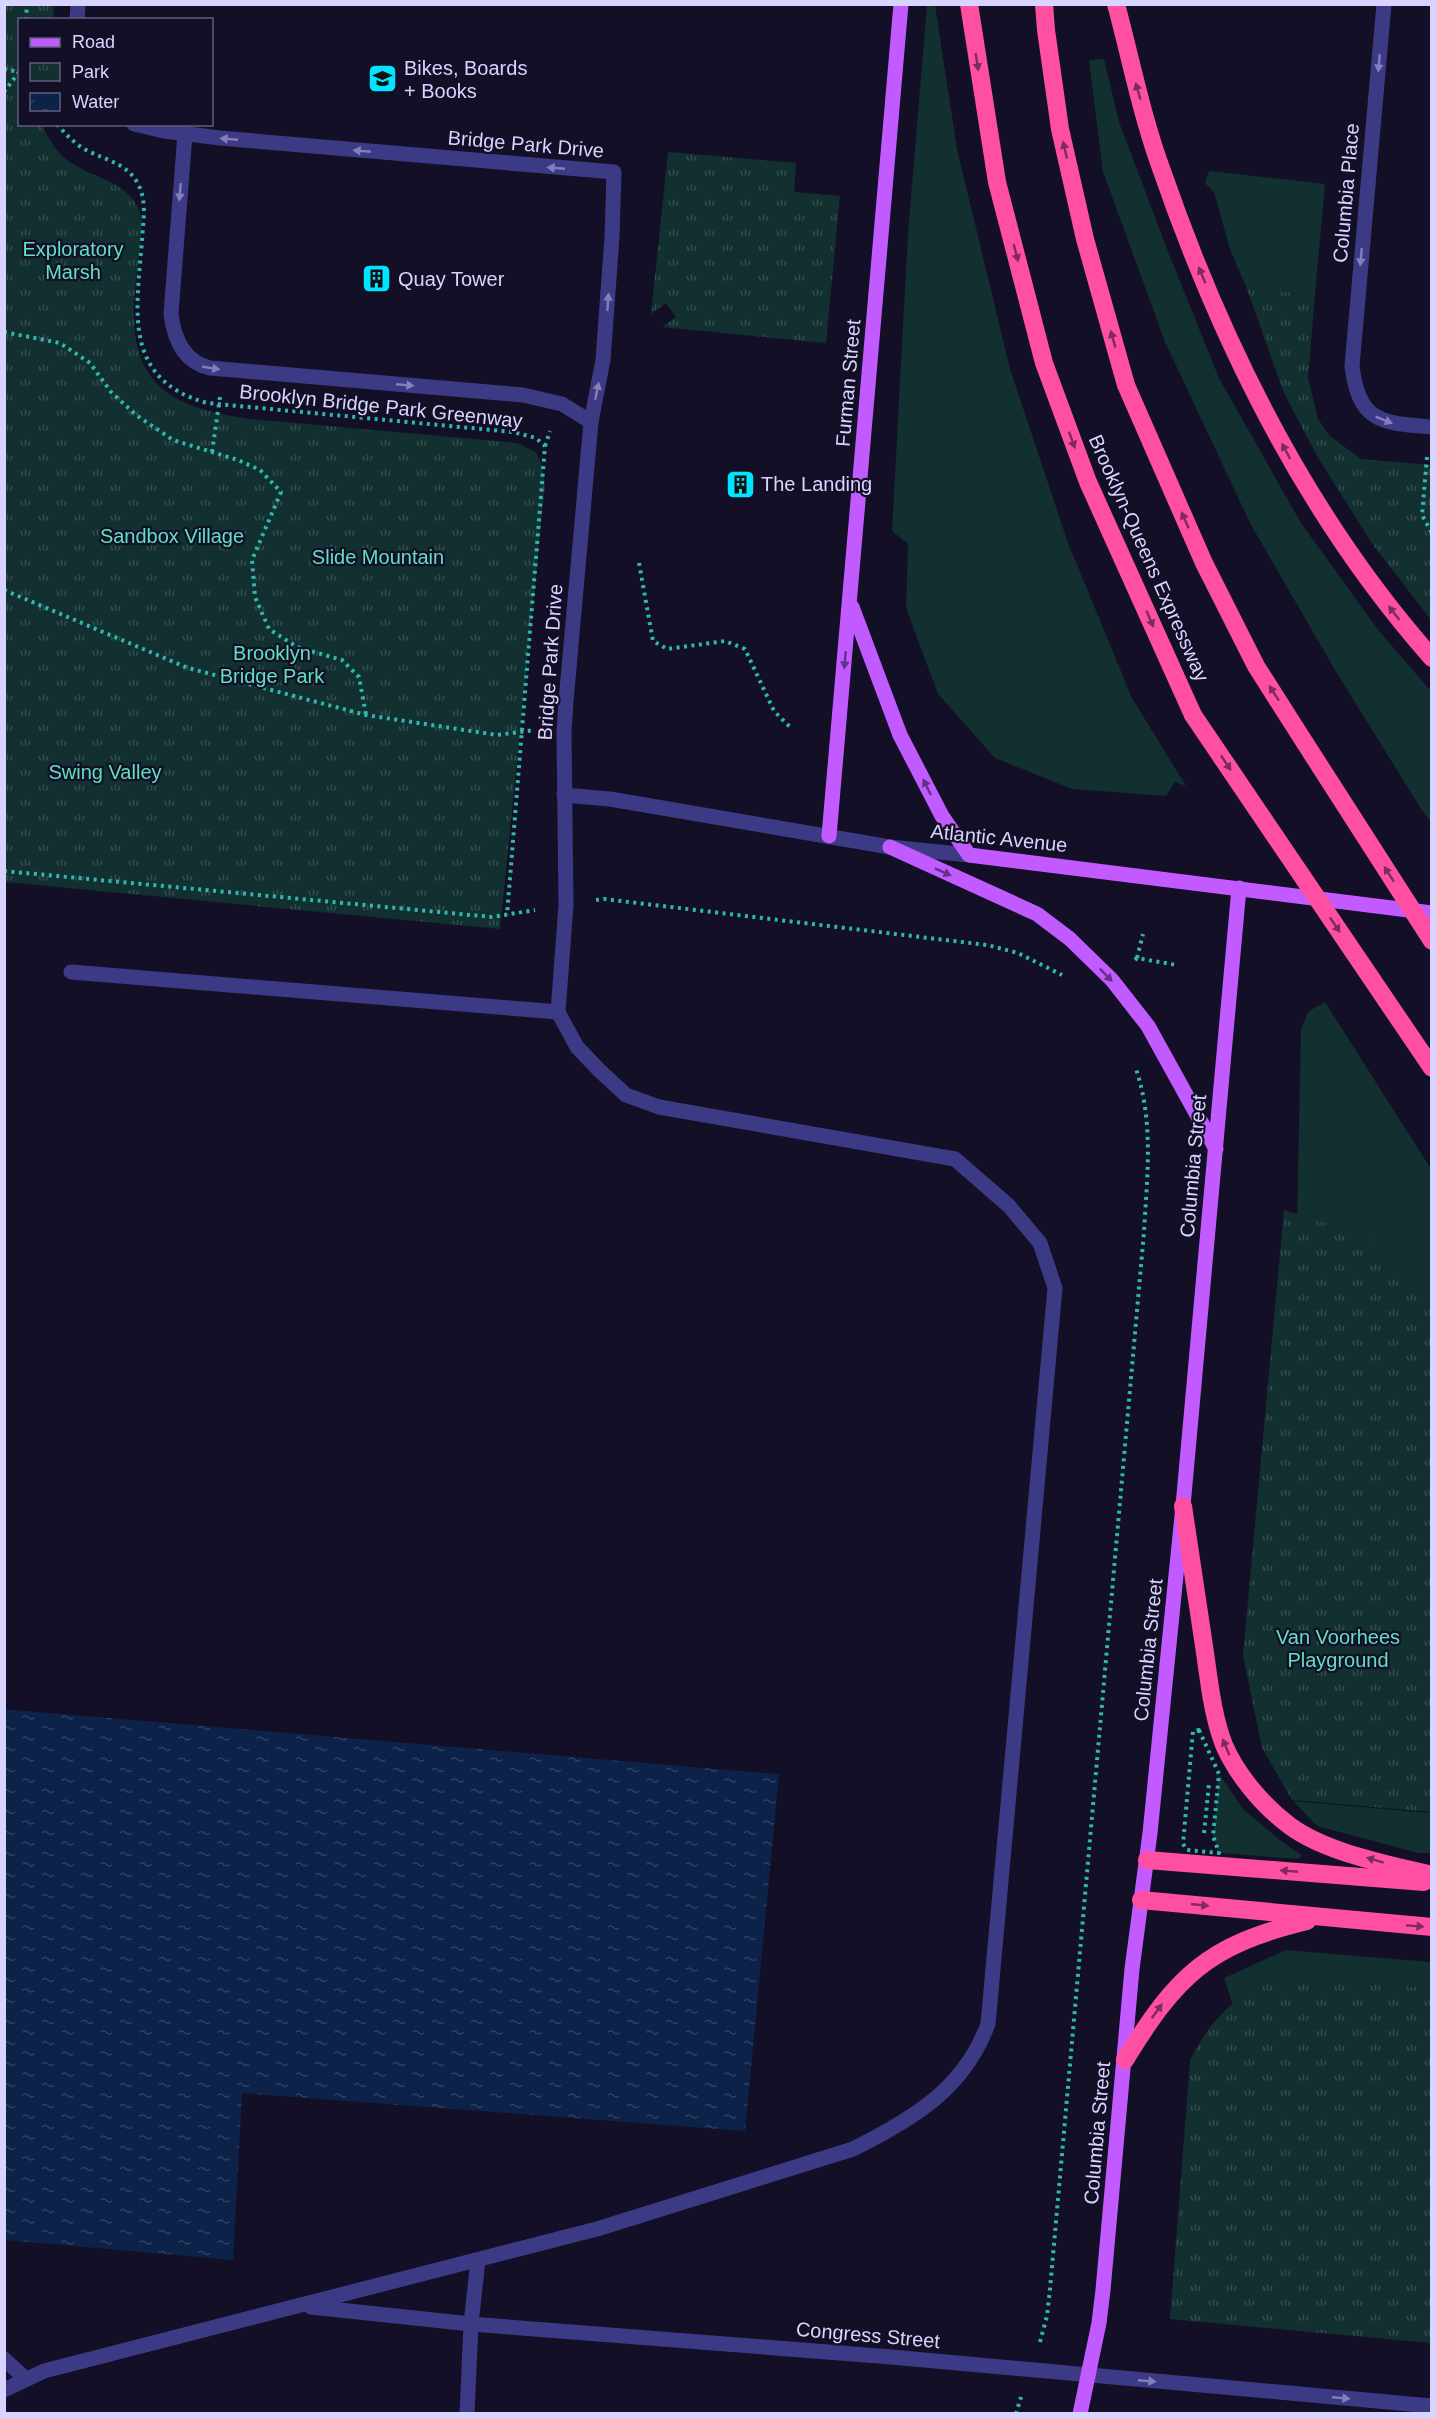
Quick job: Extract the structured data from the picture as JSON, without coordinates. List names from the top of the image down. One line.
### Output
{"streets":{"highway":["Brooklyn-Queens Expressway"],"main road":["Furman Street","Atlantic Avenue","Columbia Street"],"street":["Bridge Park Drive","Columbia Place","Congress Street"],"path":["Brooklyn Bridge Park Greenway"]},"crossings":[["Bridge Park Drive","Atlantic Avenue"],["Furman Street","Atlantic Avenue"],["Atlantic Avenue","Columbia Street"],["Columbia Street","Congress Street"]],"one_way":["Columbia Place"],"parks":["Exploratory Marsh","Sandbox Village","Slide Mountain","Brooklyn Bridge Park","Swing Valley","Van Voorhees Playground"],"places":{"school or university":["Bikes, Boards + Books"],"building":["Quay Tower","The Landing"]},"legend":["Road","Park","Water"]}
